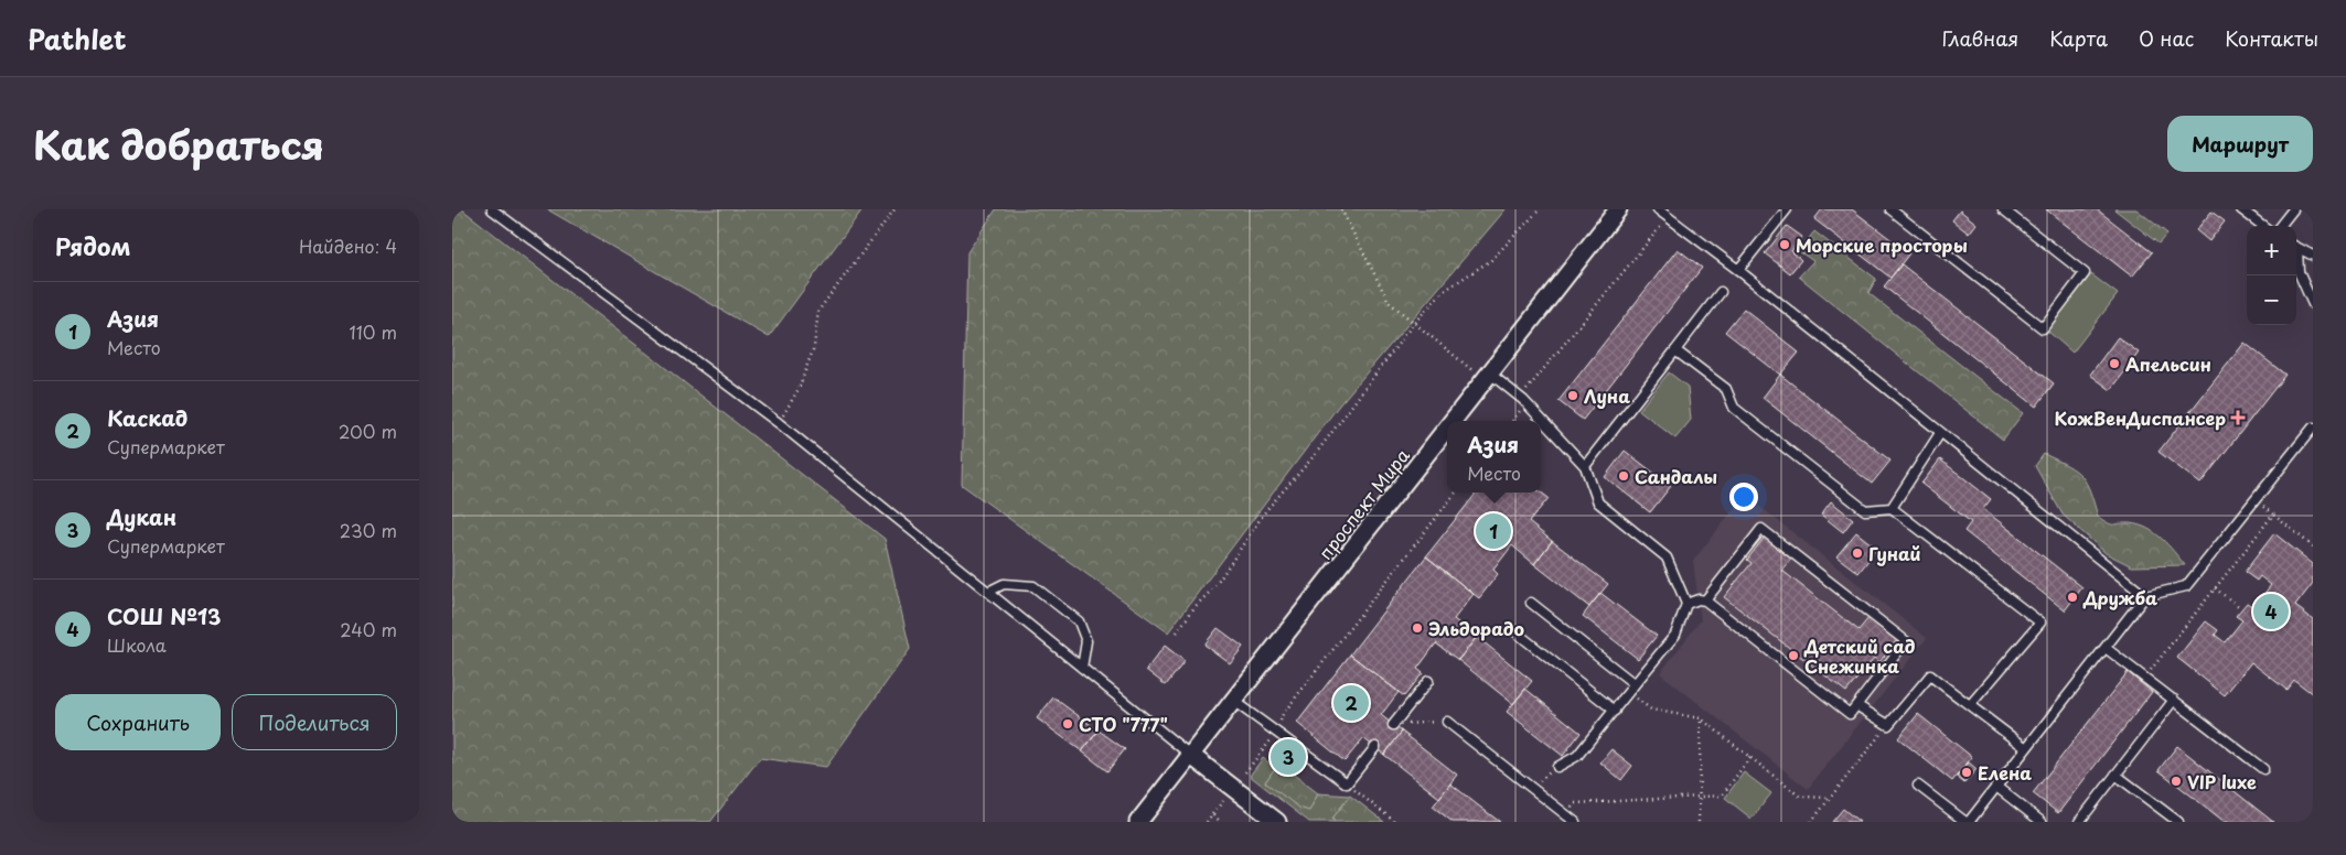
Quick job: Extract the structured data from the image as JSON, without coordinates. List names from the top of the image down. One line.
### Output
{"streets":{"street":["проспект Мира"]},"places":{"other":["Морские просторы","Апельсин","Луна","Сандалы","Гунай","Дружба","Эльдорадо","Детский сад Снежинка","СТО \"777\"","Елена","VIP luxe"],"health":["КожВенДиспансер"]},"page":{"header":"Pathlet","nav":["Главная","Карта","О нас","Контакты"],"title":"Как добраться","buttons":["Маршрут",["Сохранить","Поделиться"]],"heading":["Рядом","Найдено: 4"],"map_buttons":["+","−"],"list":[{"mark":"1","name":"Азия","note":"Место","value":"110 m"},{"mark":"2","name":"Каскад","note":"Супермаркет","value":"200 m"},{"mark":"3","name":"Дукан","note":"Супермаркет","value":"230 m"},{"mark":"4","name":"СОШ №13","note":"Школа","value":"240 m"}],"popup":["Азия","Место"],"pins":["1","4","2","3"]}}
